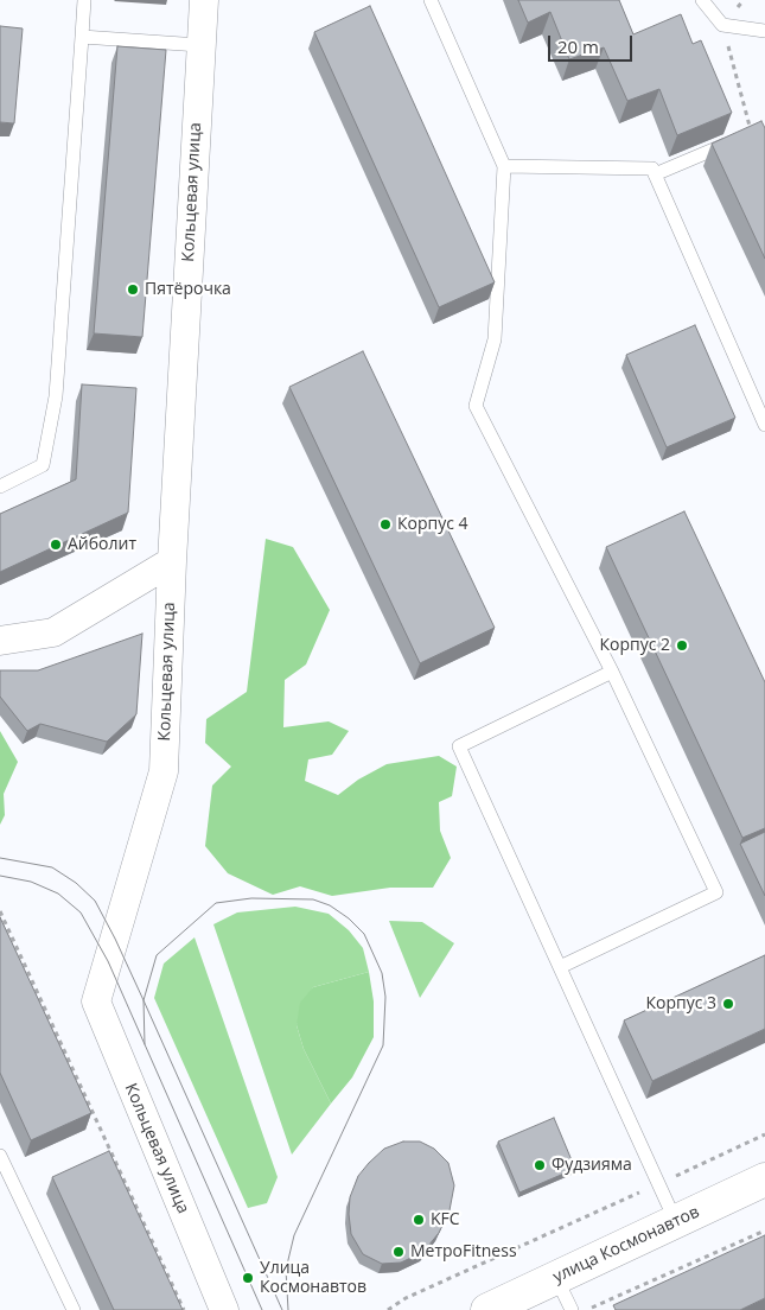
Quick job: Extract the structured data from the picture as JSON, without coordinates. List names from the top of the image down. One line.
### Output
{"streets":{"main road":["улица Космонавтов"],"street":["Кольцевая улица"]},"places":["Пятёрочка","Корпус 4","Айболит","Корпус 2","Корпус 3","Фудзияма","KFC","МетроFitness","Улица Космонавтов"],"scale_bar":"20 m"}
